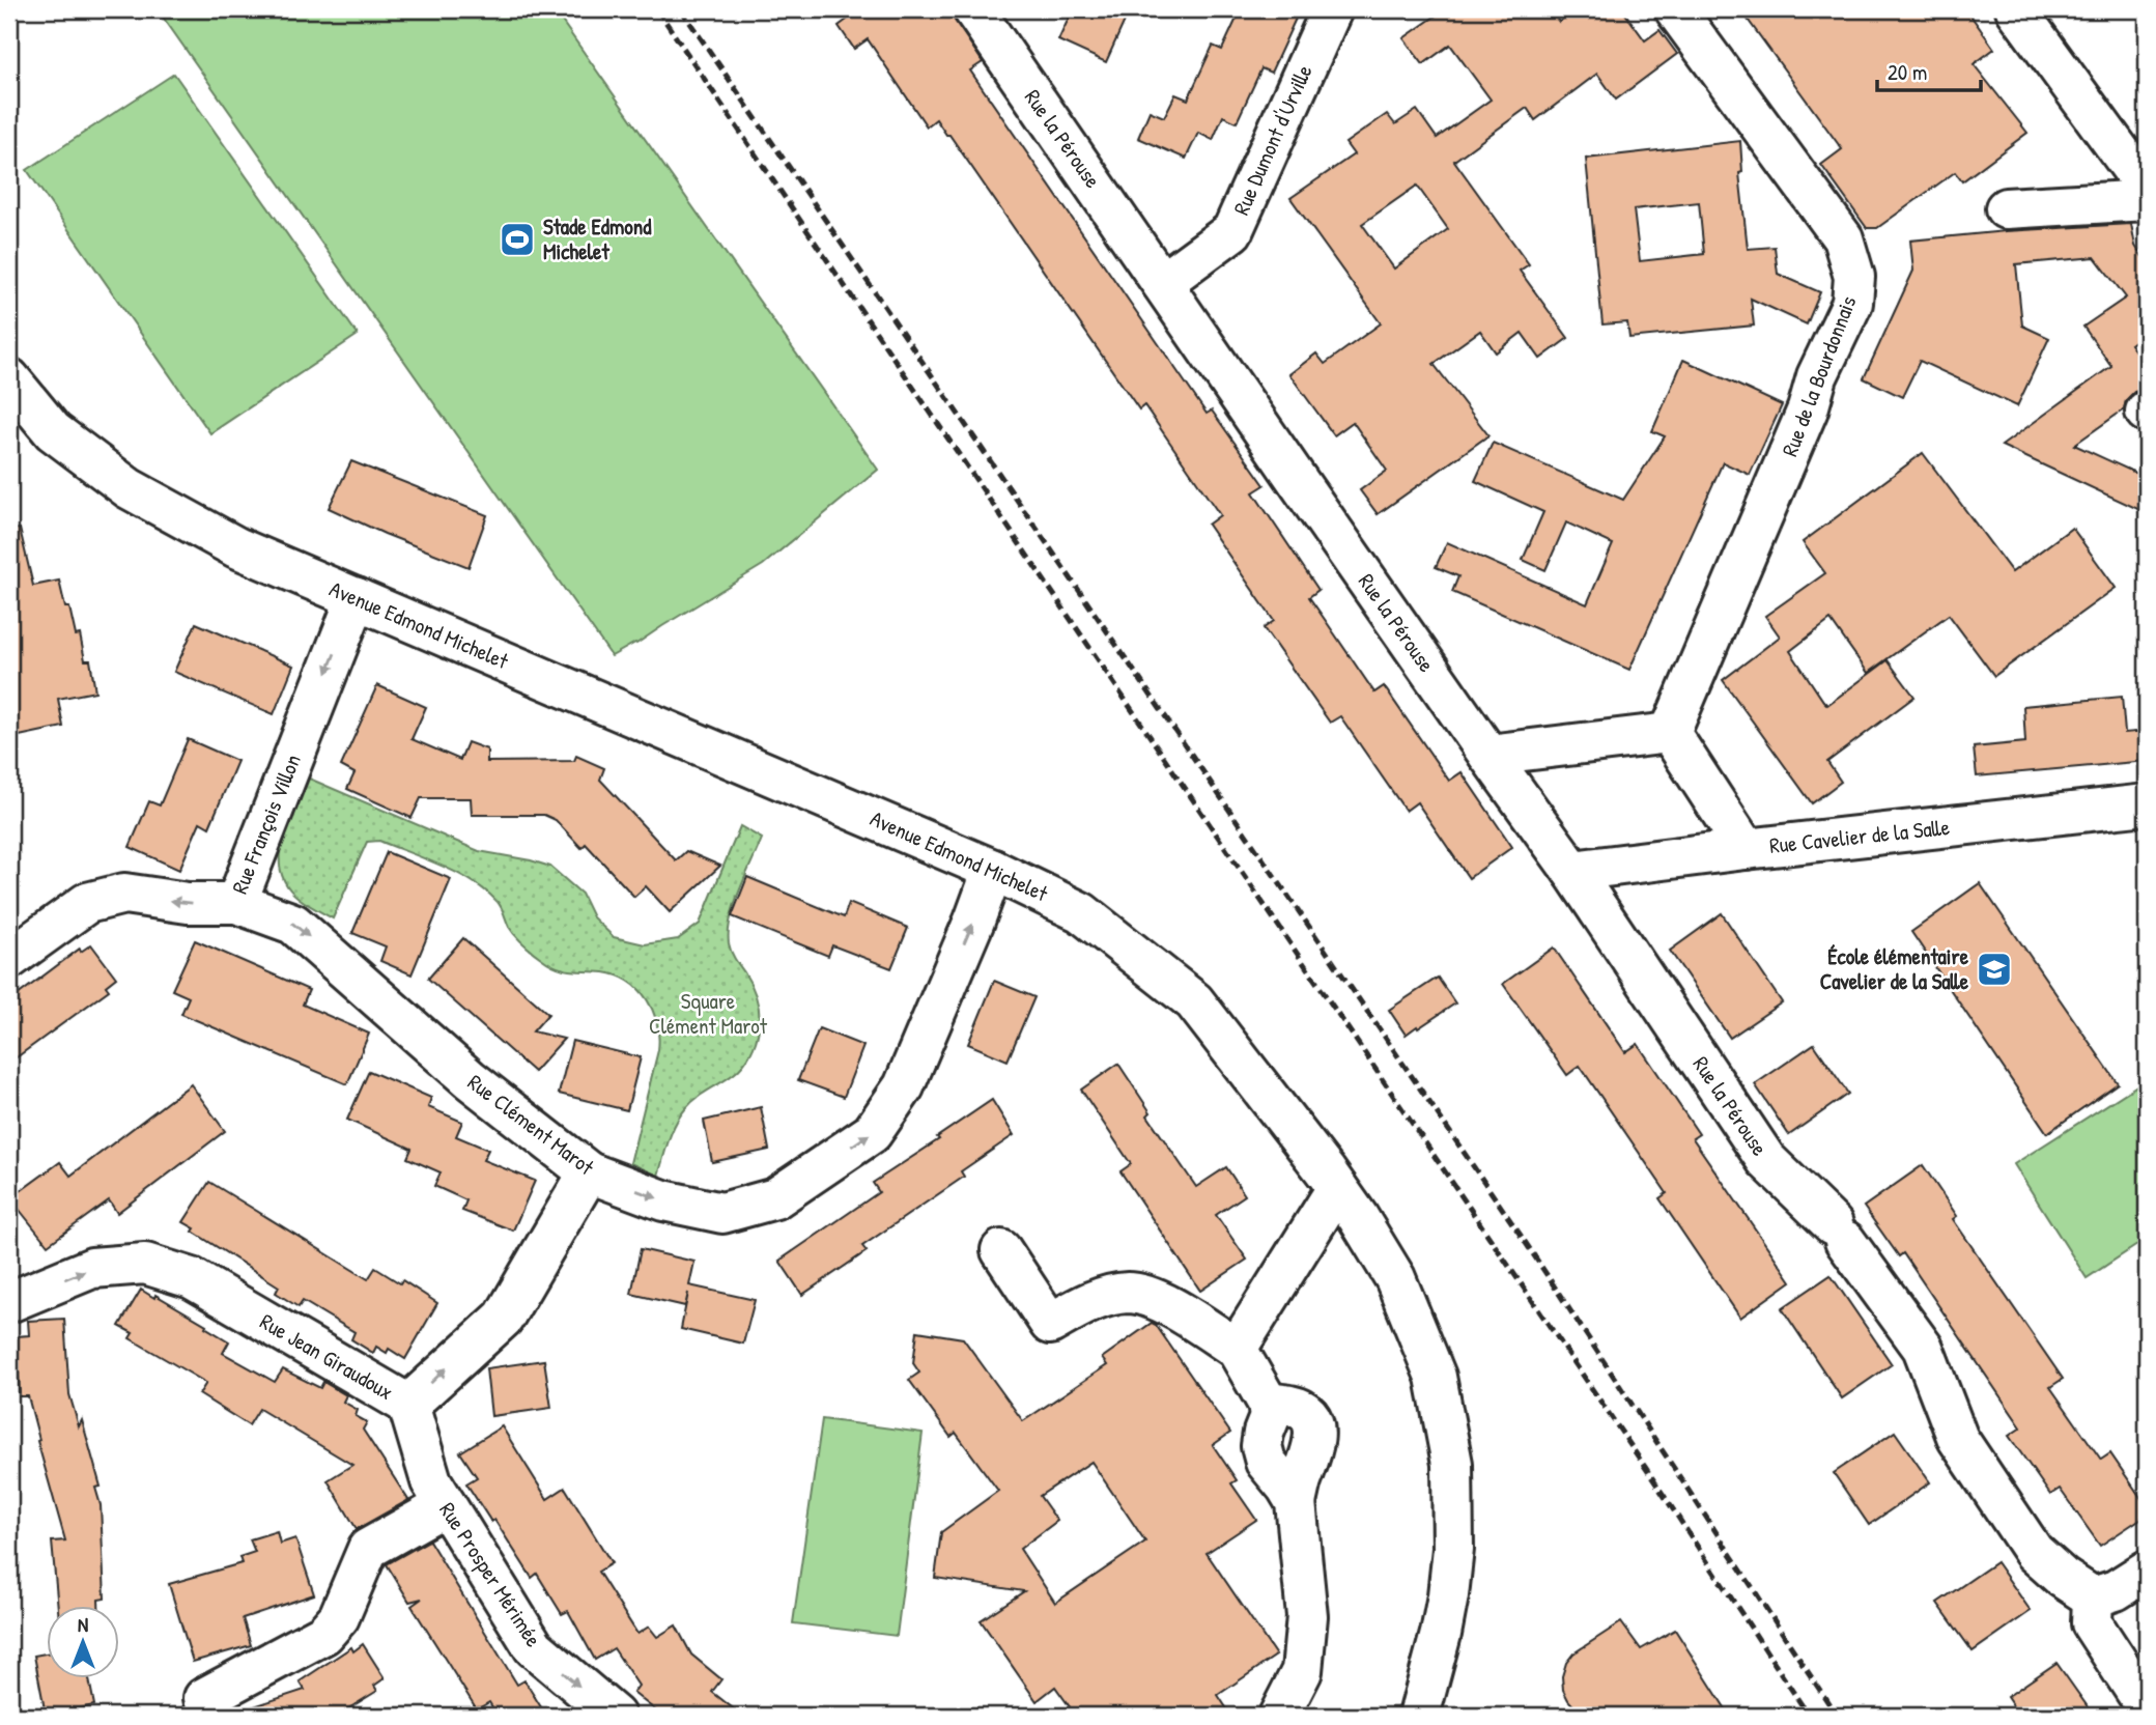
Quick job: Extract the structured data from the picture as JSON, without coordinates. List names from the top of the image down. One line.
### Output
{"streets":{"street":["Rue la Pérouse","Rue Dumont d'Urville","Rue de la Bourdonnais","Avenue Edmond Michelet","Rue François Villon","Rue Cavelier de la Salle","Rue Clément Marot","Rue Jean Giraudoux","Rue Prosper Mérimée"]},"crossings":[["Rue la Pérouse","Rue Dumont d'Urville"],["Rue la Pérouse","Rue Cavelier de la Salle"],["Avenue Edmond Michelet","Rue François Villon"],["Avenue Edmond Michelet","Rue Clément Marot"],["Rue François Villon","Rue Clément Marot"],["Rue Clément Marot","Rue Jean Giraudoux"],["Rue Jean Giraudoux","Rue Prosper Mérimée"]],"one_way":["Rue François Villon","Rue Jean Giraudoux","Rue Prosper Mérimée"],"parks":["Square Clément Marot"],"places":{"sports":["Stade Edmond Michelet"],"school or university":["École élémentaire Cavelier de la Salle"]},"scale_bar":"20 m","north":"top"}
